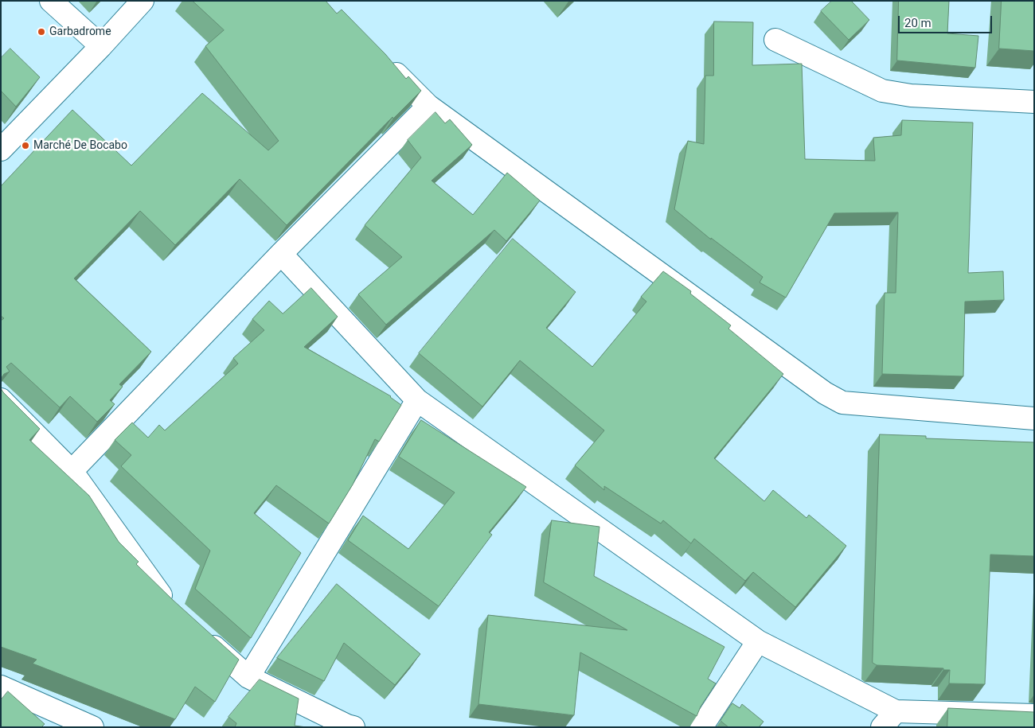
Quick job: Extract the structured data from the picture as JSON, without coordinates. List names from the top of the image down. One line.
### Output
{"places":["Garbadrome","Marché De Bocabo"],"scale_bar":"20 m"}
